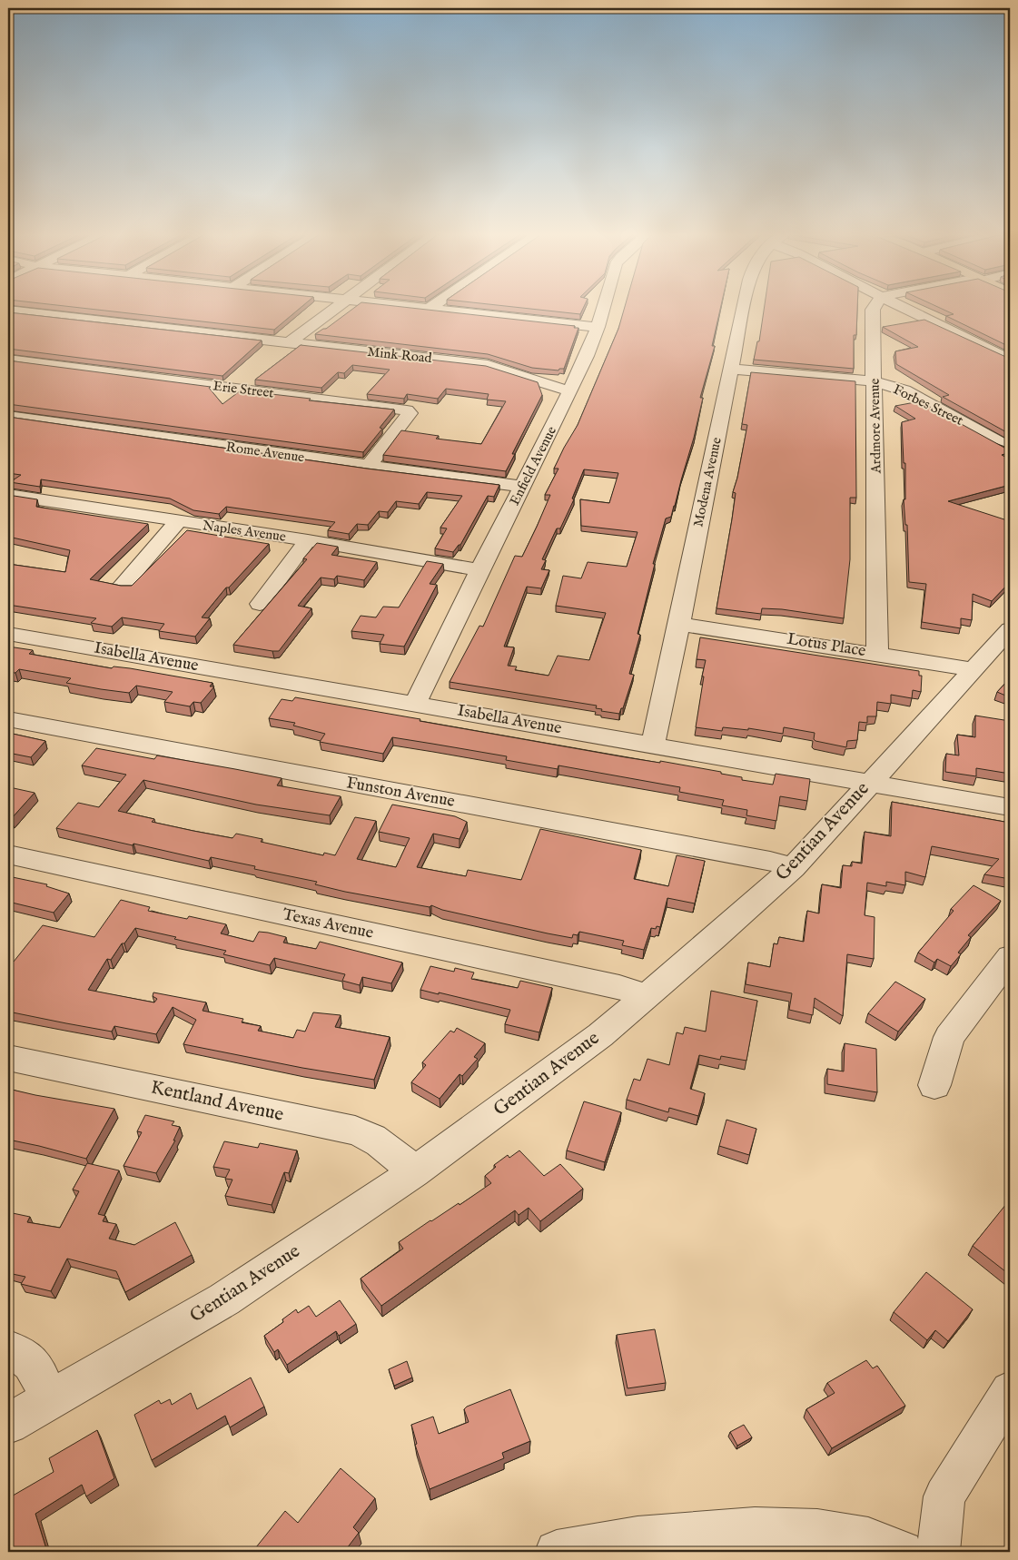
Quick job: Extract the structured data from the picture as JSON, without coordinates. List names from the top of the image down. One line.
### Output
{"streets":{"street":["Mink Road","Erie Street","Forbes Street","Ardmore Avenue","Rome Avenue","Enfield Avenue","Modena Avenue","Naples Avenue","Lotus Place","Isabella Avenue","Funston Avenue","Gentian Avenue","Texas Avenue","Kentland Avenue"]},"crossings":[["Mink Road","Enfield Avenue"],["Erie Street","Rome Avenue"],["Forbes Street","Ardmore Avenue"],["Forbes Street","Modena Avenue"],["Ardmore Avenue","Lotus Place"],["Rome Avenue","Enfield Avenue"],["Enfield Avenue","Naples Avenue"],["Enfield Avenue","Isabella Avenue"],["Modena Avenue","Lotus Place"],["Modena Avenue","Isabella Avenue"],["Lotus Place","Gentian Avenue"],["Isabella Avenue","Gentian Avenue"],["Funston Avenue","Gentian Avenue"],["Gentian Avenue","Texas Avenue"],["Gentian Avenue","Kentland Avenue"]]}
